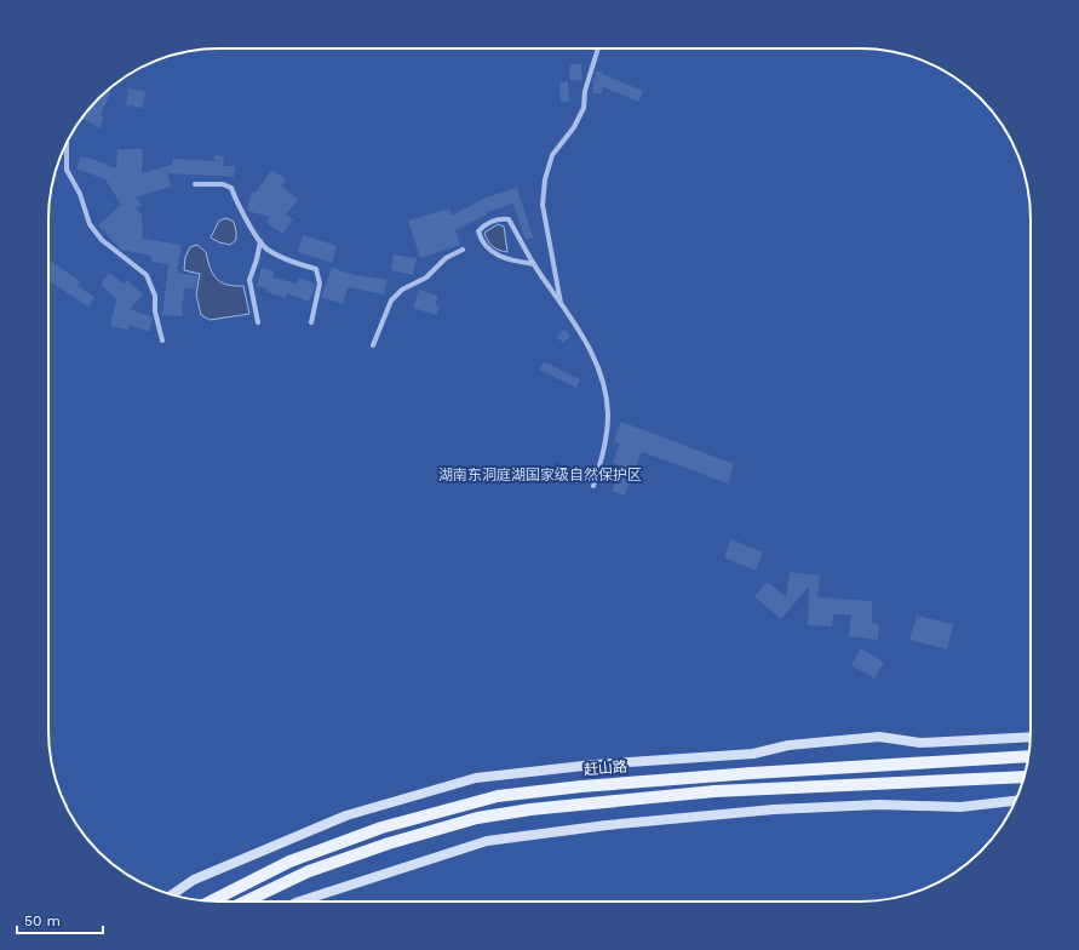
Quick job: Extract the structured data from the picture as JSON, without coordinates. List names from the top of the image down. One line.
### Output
{"streets":{"main road":["赶山路"]},"parks":["湖南东洞庭湖国家级自然保护区"],"scale_bar":"50 m"}
